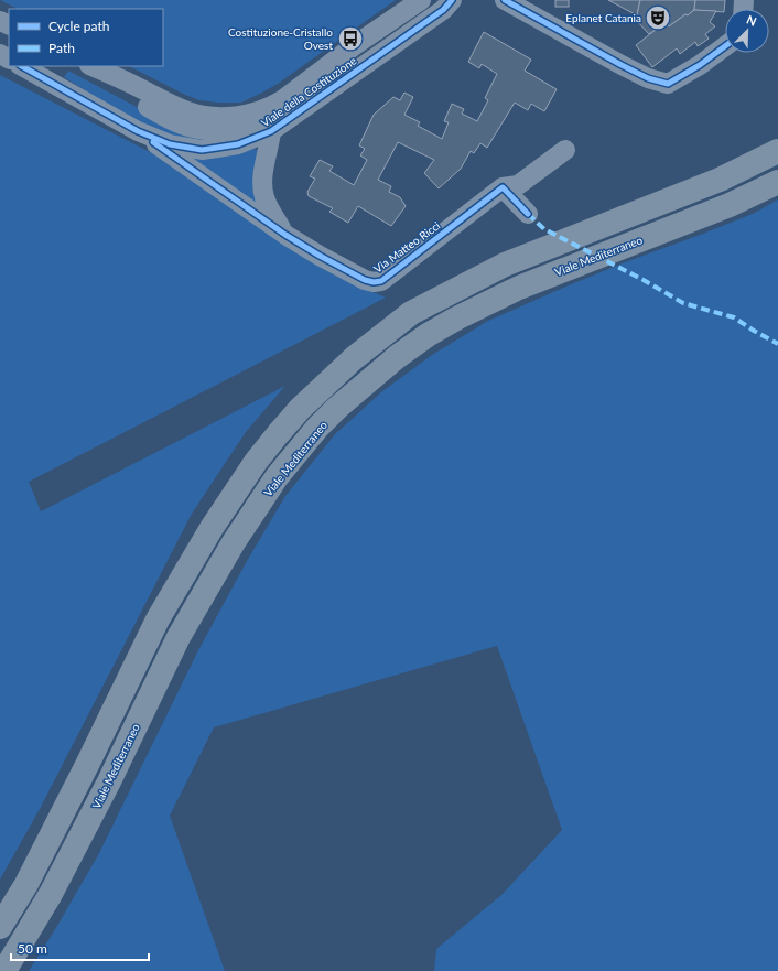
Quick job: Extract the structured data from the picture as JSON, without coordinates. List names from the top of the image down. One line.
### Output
{"streets":{"highway":["Viale Mediterraneo"],"street":["Viale della Costituzione","Via Matteo Ricci"]},"crossings":[["Viale della Costituzione","Via Matteo Ricci"]],"places":{"theatre":["Eplanet Catania"],"bus stop":["Costituzione-Cristallo Ovest"]},"legend":["Cycle path","Path"],"scale_bar":"50 m","north":"top right"}
